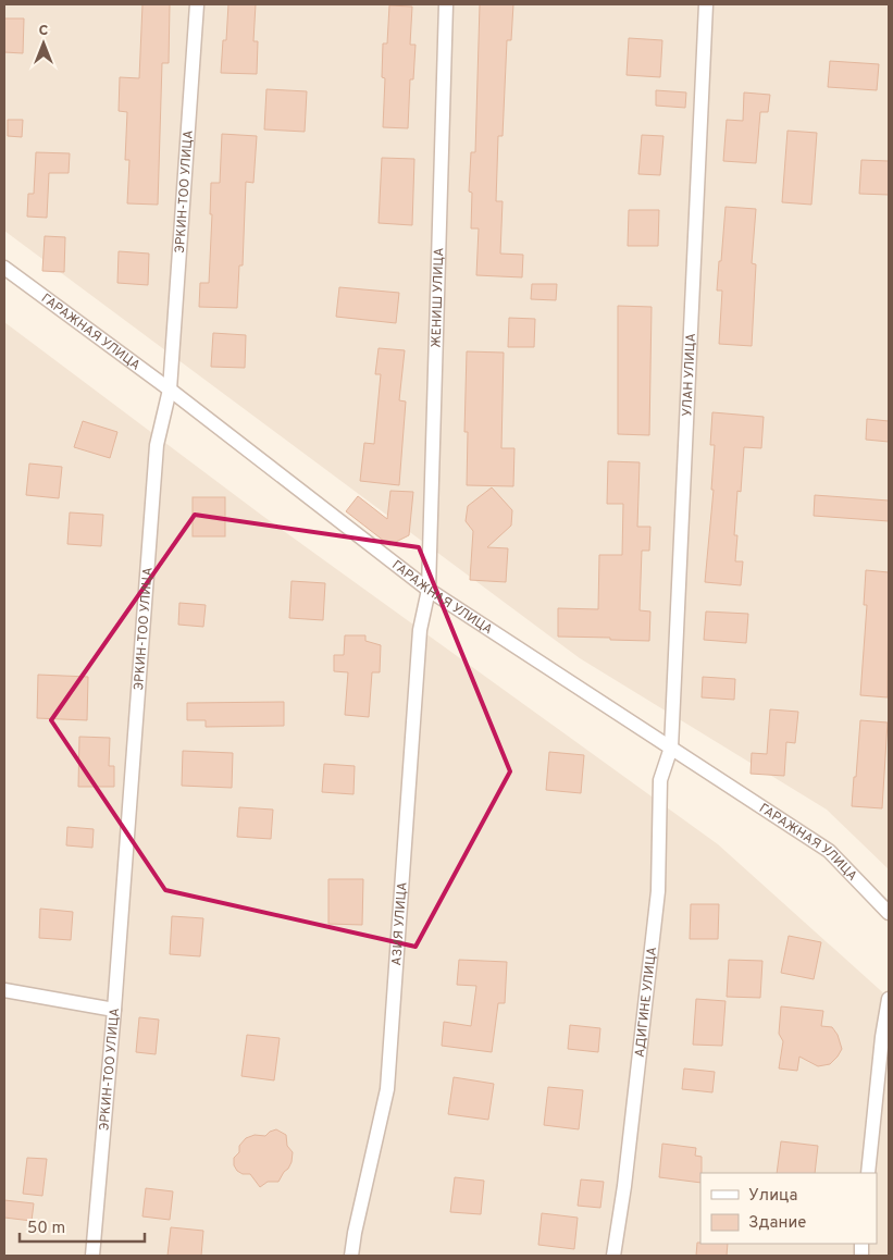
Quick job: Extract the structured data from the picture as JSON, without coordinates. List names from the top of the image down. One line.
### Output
{"streets":{"street":["ЭРКИН-ТОО УЛИЦА","ЖЕНИШ УЛИЦА","ГАРАЖНАЯ УЛИЦА","УЛАН УЛИЦА","АЗИЯ УЛИЦА","АДИГИНЕ УЛИЦА"]},"crossings":[["ЭРКИН-ТОО УЛИЦА","ГАРАЖНАЯ УЛИЦА"],["ЖЕНИШ УЛИЦА","ГАРАЖНАЯ УЛИЦА"],["ЖЕНИШ УЛИЦА","АЗИЯ УЛИЦА"],["ГАРАЖНАЯ УЛИЦА","УЛАН УЛИЦА"],["ГАРАЖНАЯ УЛИЦА","АЗИЯ УЛИЦА"],["ГАРАЖНАЯ УЛИЦА","АДИГИНЕ УЛИЦА"],["УЛАН УЛИЦА","АДИГИНЕ УЛИЦА"]],"legend":["Улица","Здание"],"scale_bar":"50 m","north":"top"}
